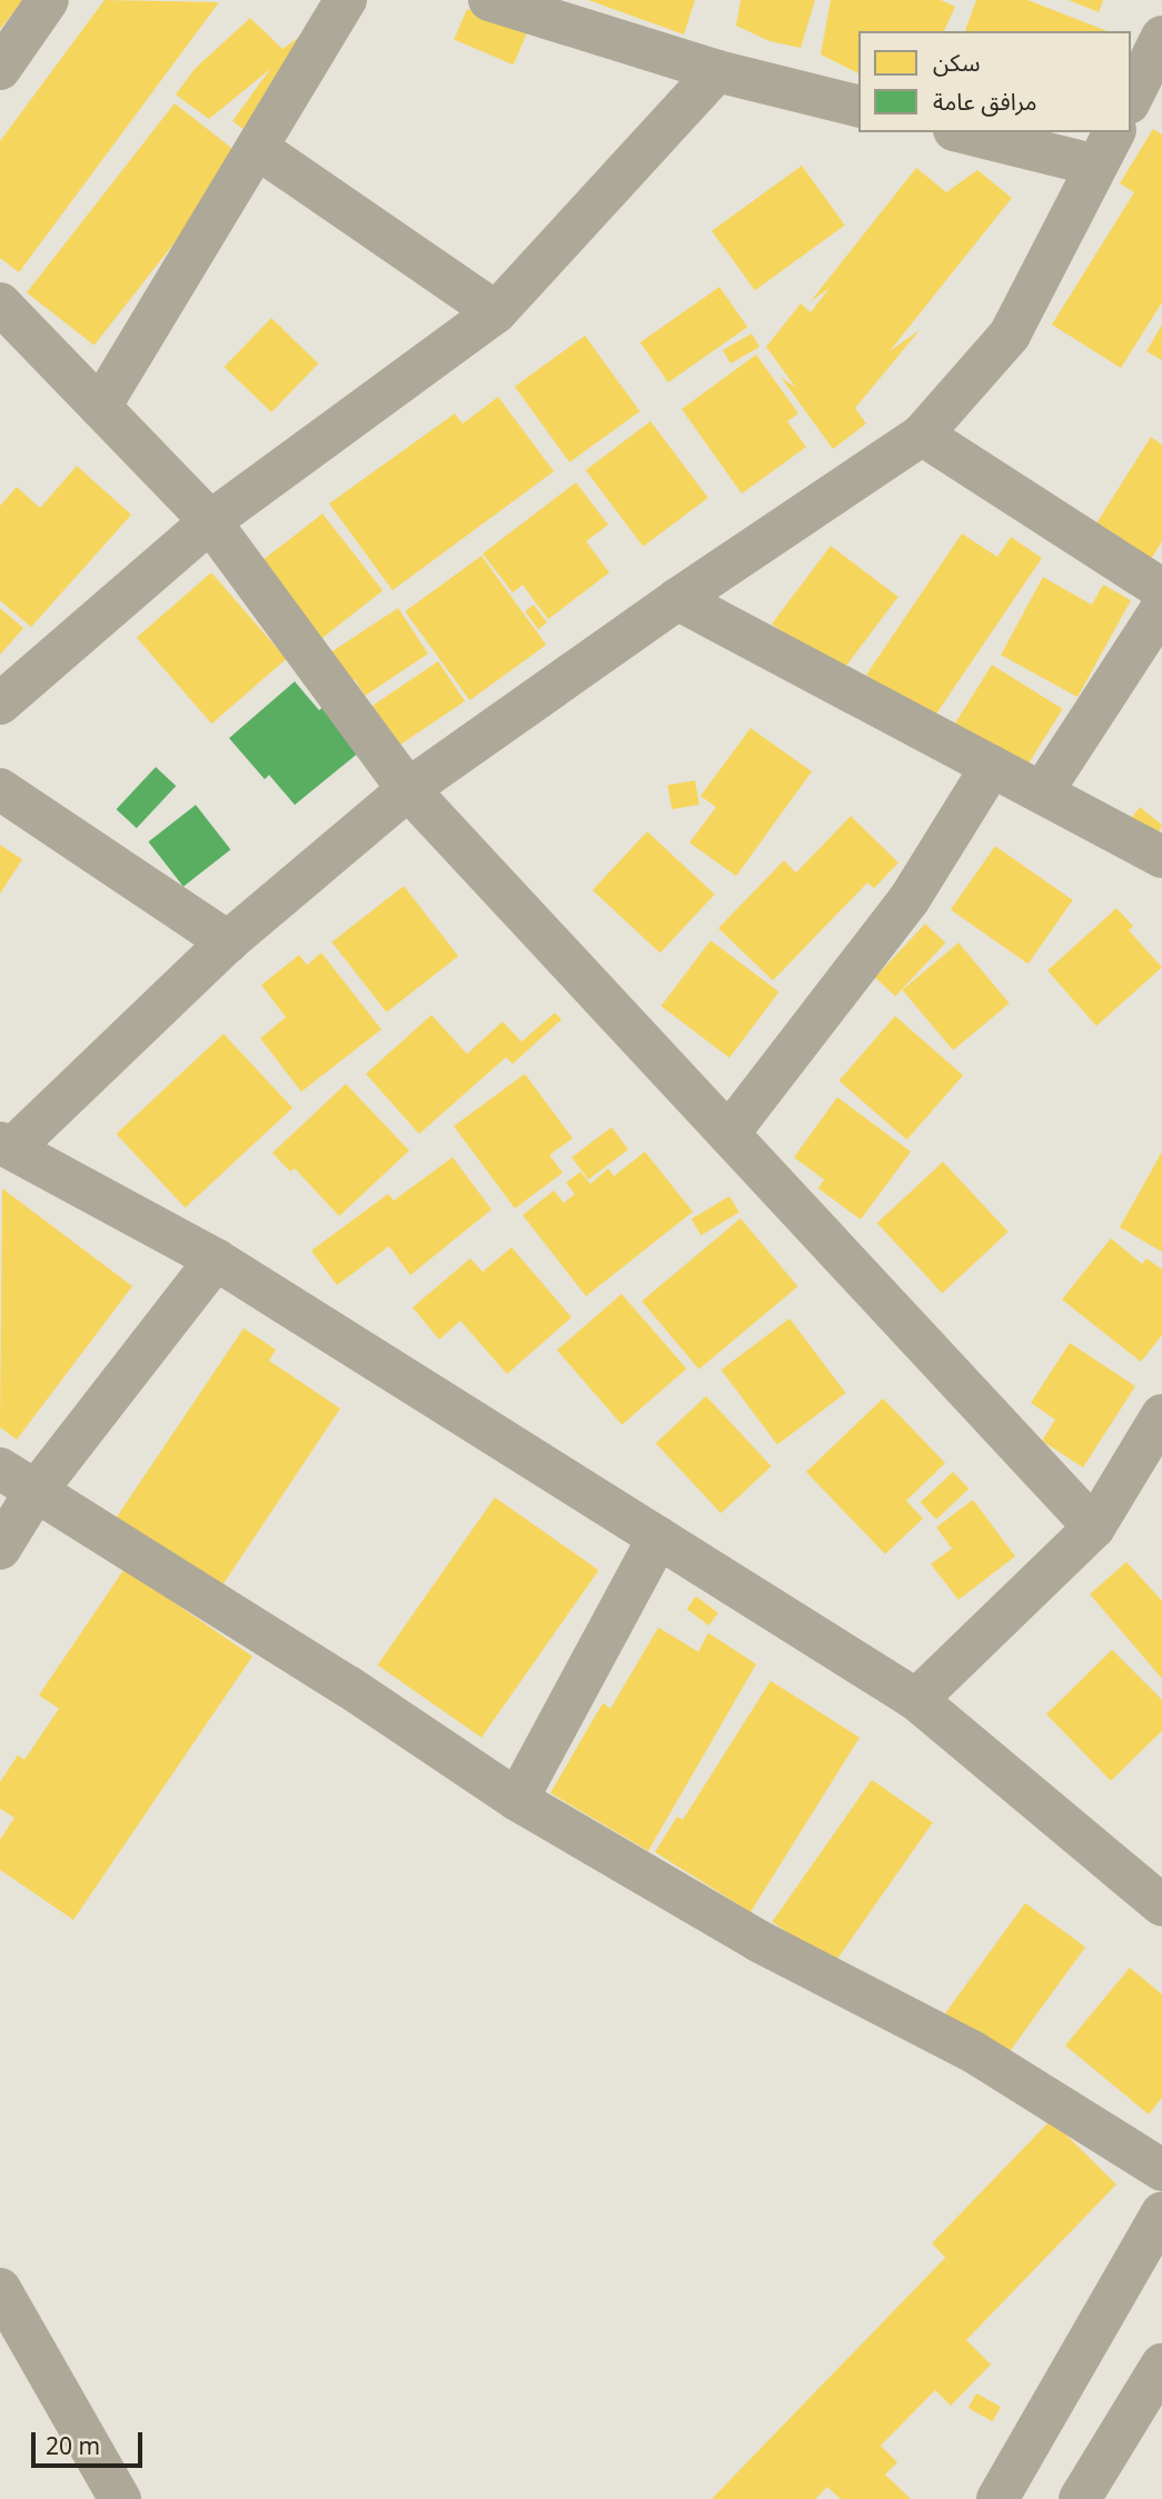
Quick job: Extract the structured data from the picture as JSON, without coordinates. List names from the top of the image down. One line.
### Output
{"legend":["سكن","مرافق عامة"],"scale_bar":"20 m"}
